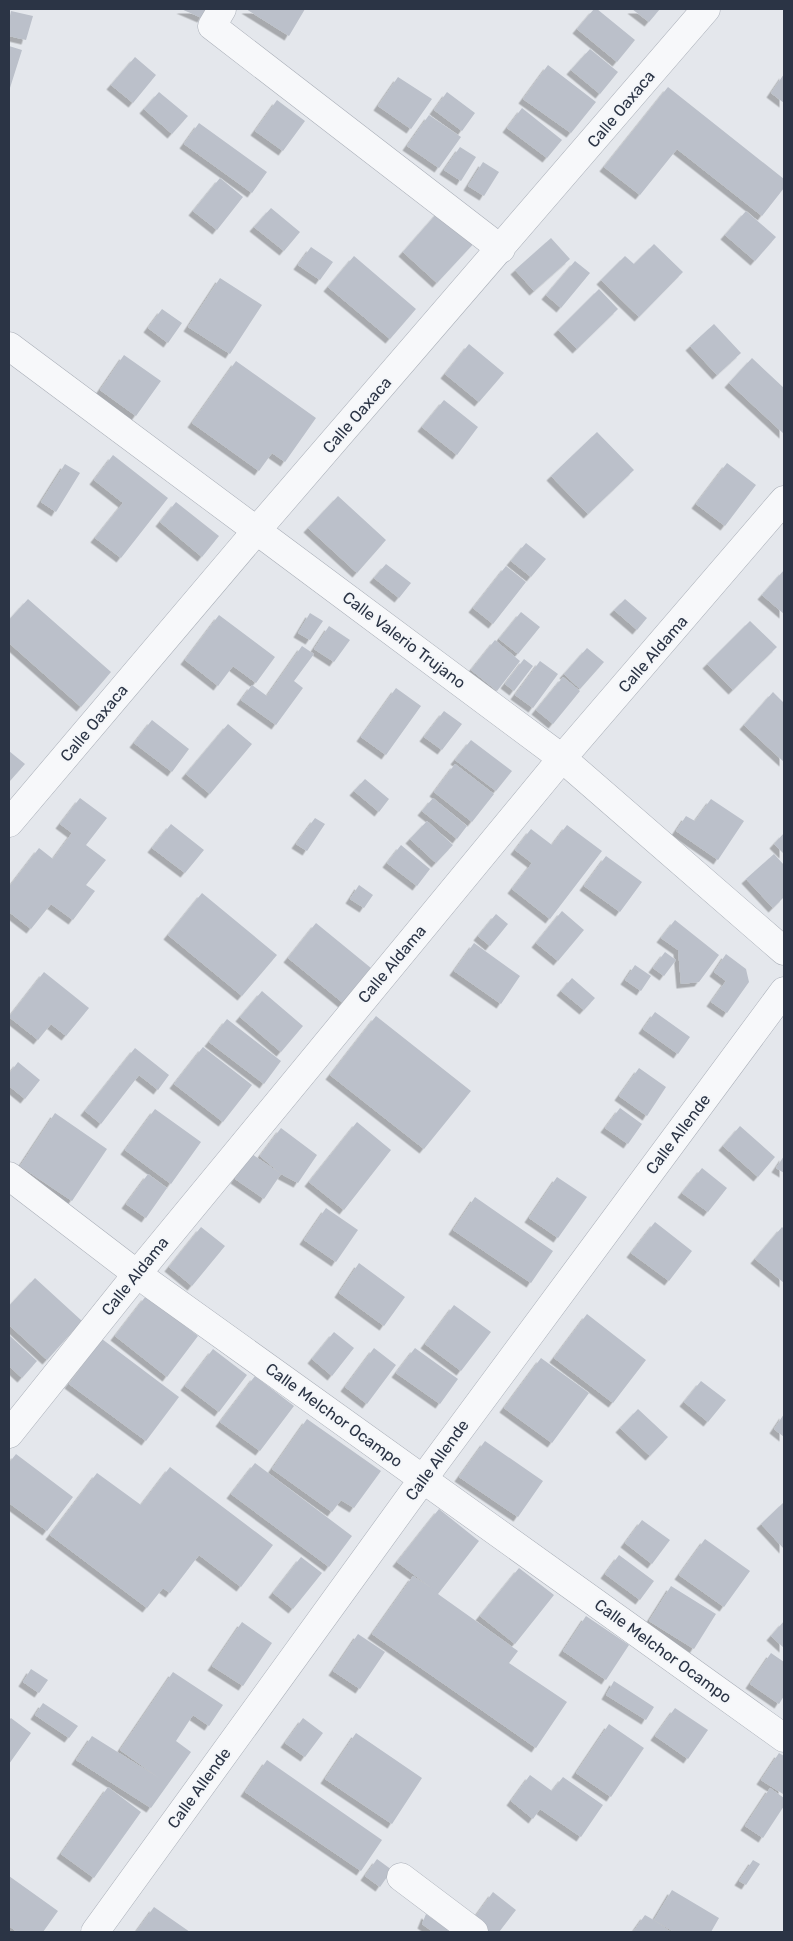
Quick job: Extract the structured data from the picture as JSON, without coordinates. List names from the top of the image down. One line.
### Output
{"streets":{"street":["Calle Oaxaca","Calle Valerio Trujano","Calle Aldama","Calle Allende","Calle Melchor Ocampo"]},"crossings":[["Calle Oaxaca","Calle Valerio Trujano"],["Calle Valerio Trujano","Calle Aldama"],["Calle Aldama","Calle Melchor Ocampo"],["Calle Allende","Calle Melchor Ocampo"]]}
